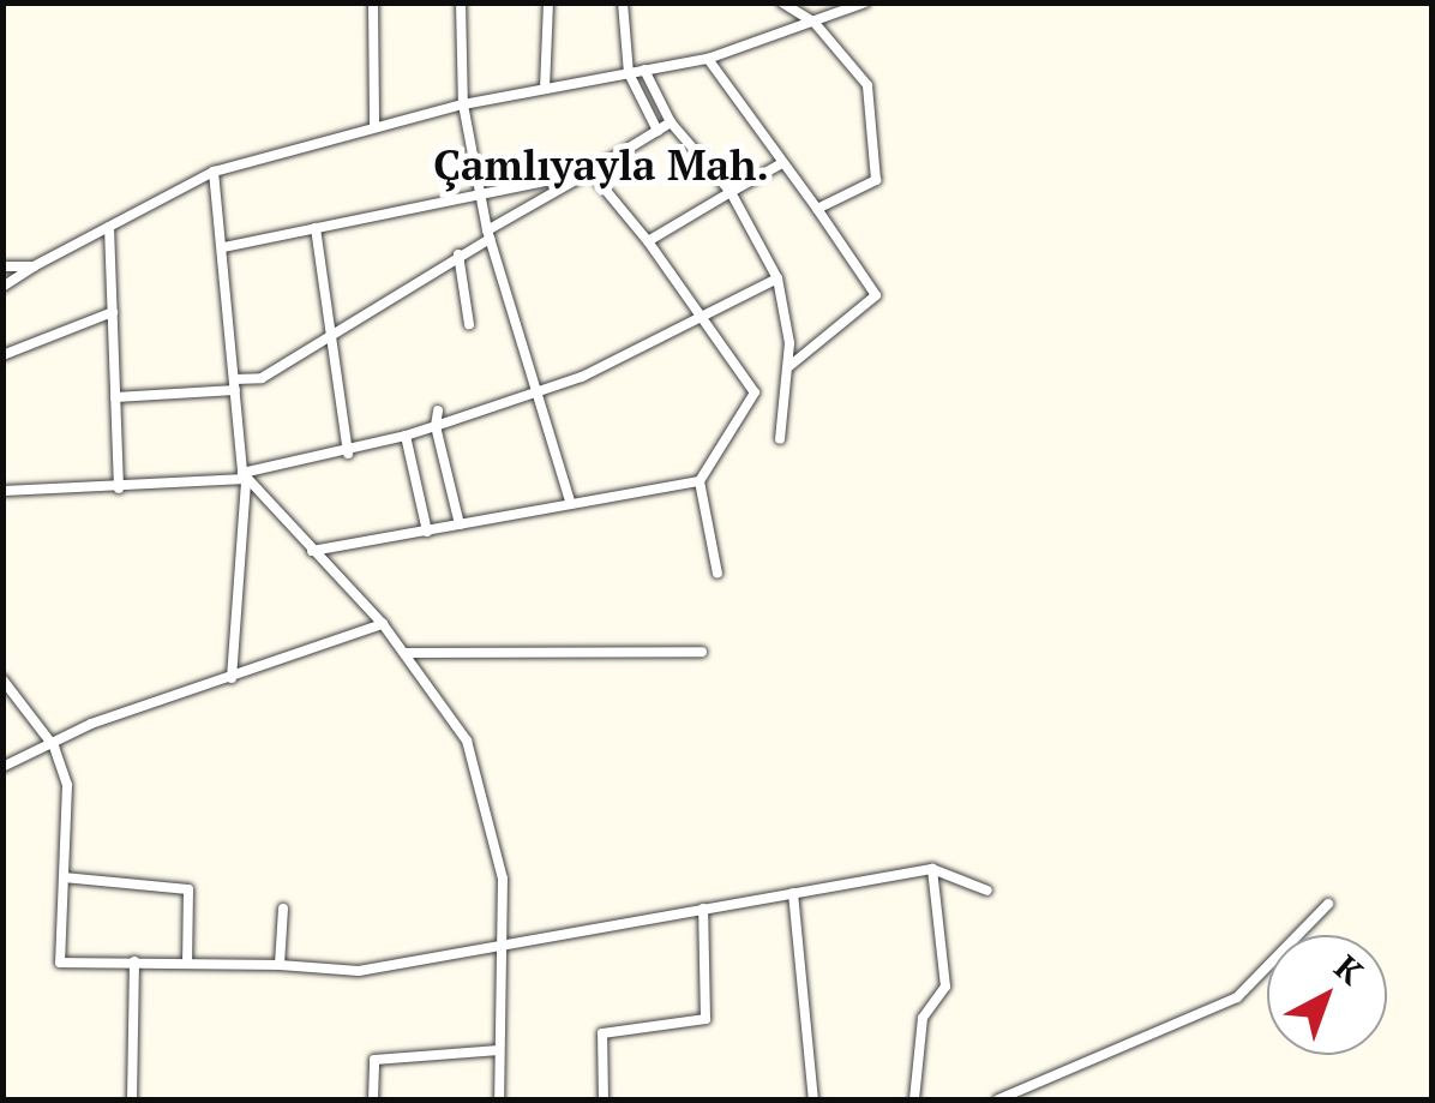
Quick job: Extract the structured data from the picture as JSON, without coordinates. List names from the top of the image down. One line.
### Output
{"districts":["Çamlıyayla Mah."],"north":"top right"}
